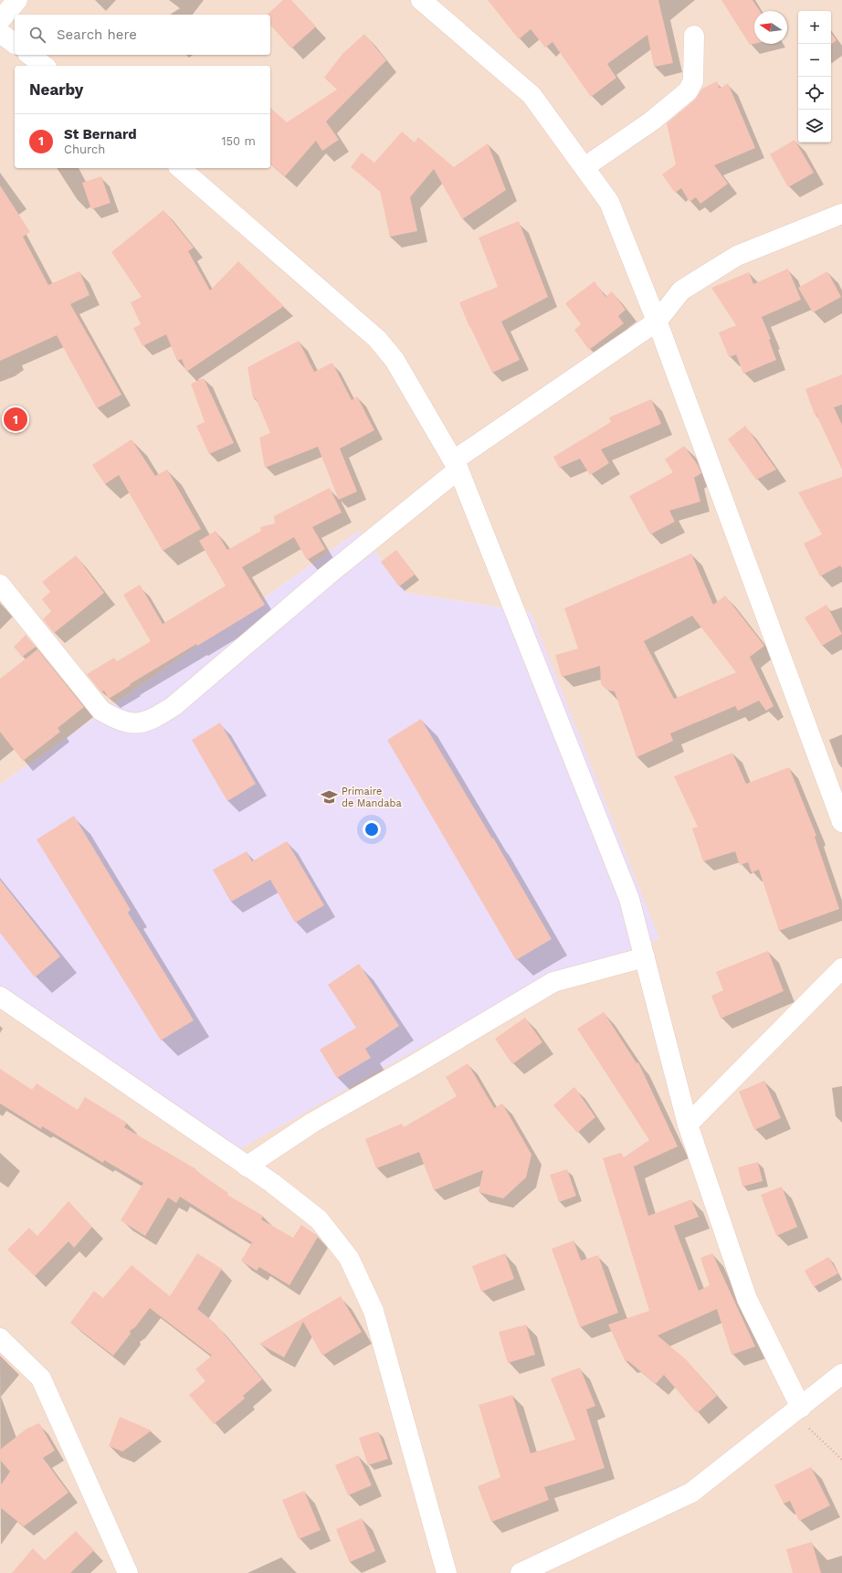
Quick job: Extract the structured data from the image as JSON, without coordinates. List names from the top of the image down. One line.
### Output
{"places":{"school or university":["Primaire de Mandaba"]},"north":"left","page":{"map_buttons":["+","−"],"search":"Search here","heading":"Nearby","list":[{"mark":"1","name":"St Bernard","note":"Church","value":"150 m"}],"pins":"1"}}
